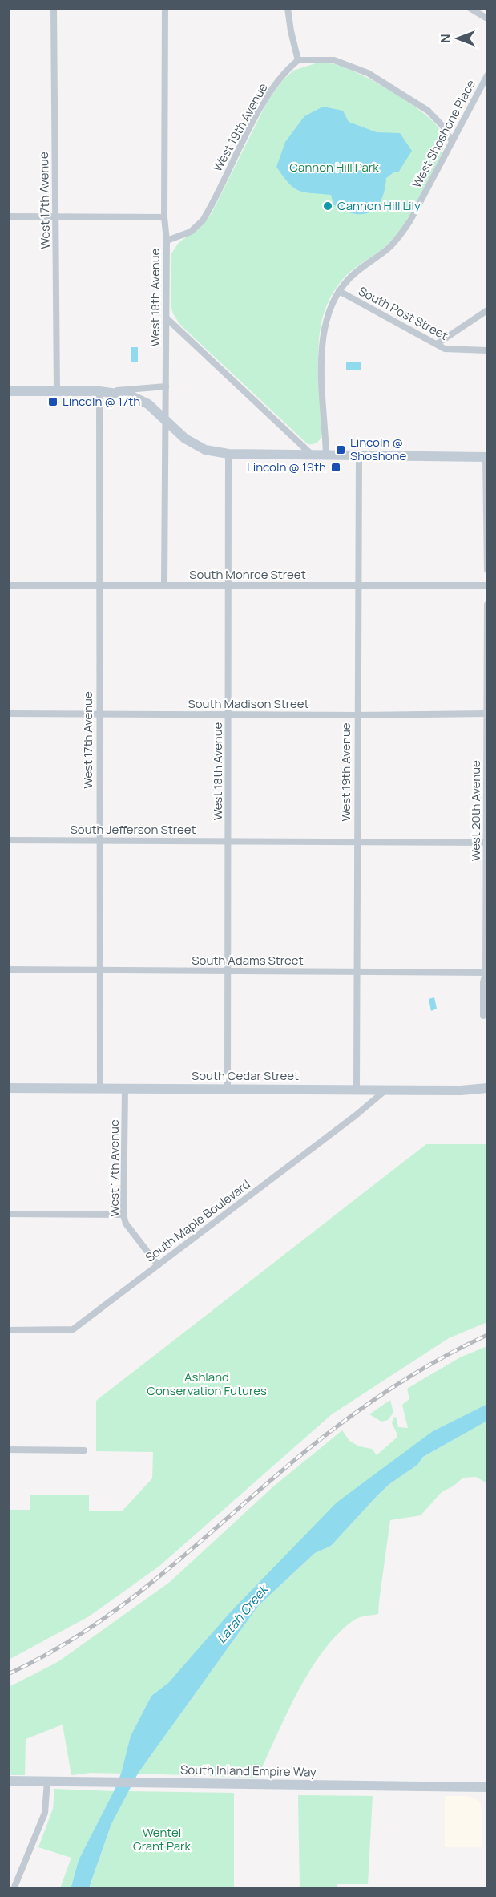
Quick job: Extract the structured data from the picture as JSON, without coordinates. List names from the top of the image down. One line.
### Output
{"streets":{"street":["West 19th Avenue","West Shoshone Place","West 17th Avenue","West 18th Avenue","South Post Street","South Monroe Street","South Madison Street","West 20th Avenue","South Jefferson Street","South Adams Street","South Cedar Street","South Maple Boulevard","South Inland Empire Way"]},"crossings":[["West 19th Avenue","West 18th Avenue"],["West 19th Avenue","South Monroe Street"],["West 19th Avenue","South Madison Street"],["West 19th Avenue","South Jefferson Street"],["West 19th Avenue","South Adams Street"],["West 19th Avenue","South Cedar Street"],["West Shoshone Place","South Post Street"],["West 17th Avenue","South Monroe Street"],["West 17th Avenue","South Madison Street"],["West 17th Avenue","South Jefferson Street"],["West 17th Avenue","South Adams Street"],["West 17th Avenue","South Cedar Street"],["West 17th Avenue","South Maple Boulevard"],["West 18th Avenue","South Monroe Street"],["West 18th Avenue","South Madison Street"],["West 18th Avenue","South Jefferson Street"],["West 18th Avenue","South Adams Street"],["West 18th Avenue","South Cedar Street"],["South Madison Street","West 20th Avenue"],["West 20th Avenue","South Jefferson Street"],["West 20th Avenue","South Adams Street"],["South Cedar Street","South Maple Boulevard"]],"water":["Latah Creek"],"parks":["Cannon Hill Park","Ashland Conservation Futures","Wentel Grant Park"],"places":{"other":["Cannon Hill Lily"],"transit":["Lincoln @ 17th","Lincoln @ Shoshone","Lincoln @ 19th"]},"north":"left"}
